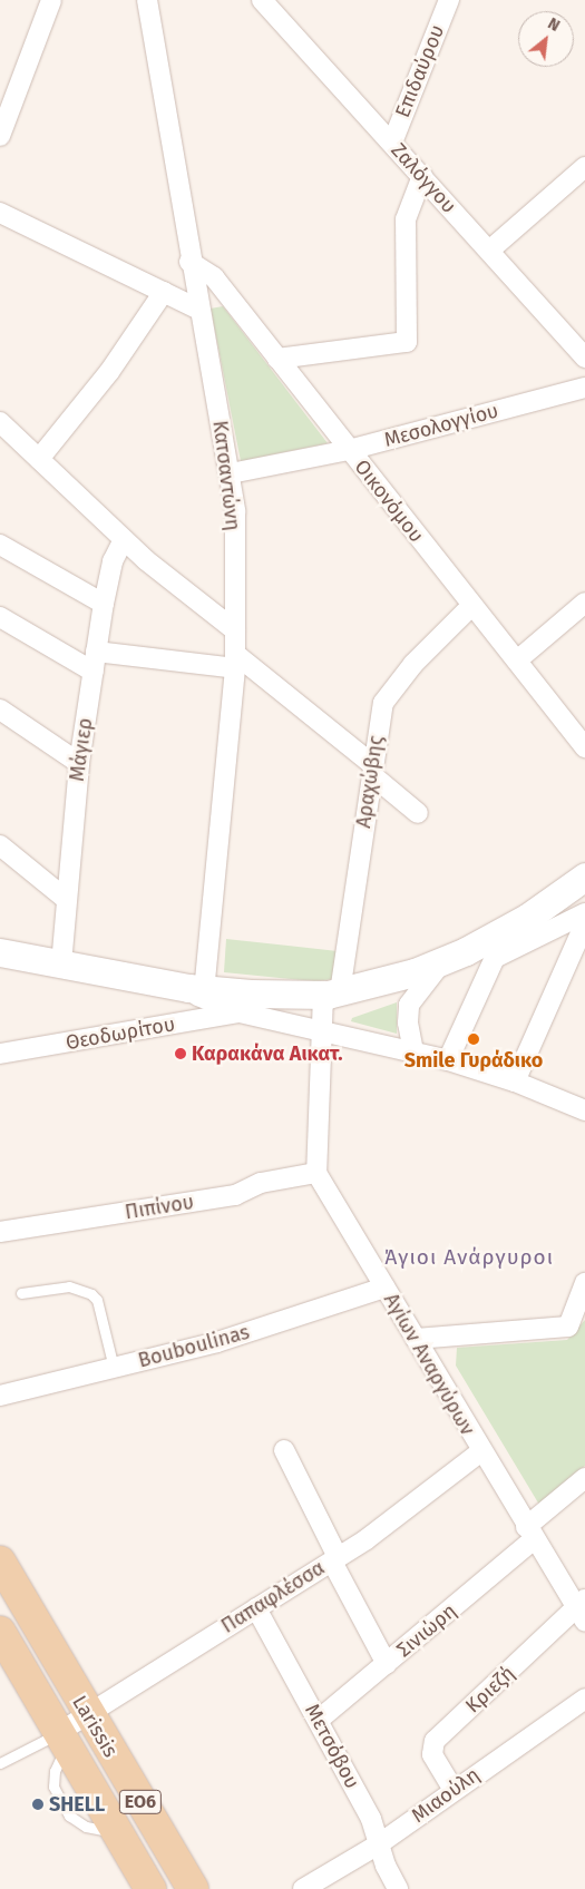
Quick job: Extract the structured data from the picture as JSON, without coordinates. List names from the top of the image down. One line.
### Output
{"streets":{"main road":["Larissis","ΕΟ6"],"street":["Επιδαύρου","Ζαλόγγου","Μεσολογγίου","Κατσαντώνη","Οικονόμου","Μάγιερ","Αραχώβης","Θεοδωρίτου","Πιπίνου","Bouboulinas","Αγίων Αναργύρων","Παπαφλέσσα","Σινιώρη","Κριεζή","Μετσόβου","Μιαούλη"]},"crossings":[["Επιδαύρου","Ζαλόγγου"],["Μεσολογγίου","Κατσαντώνη"],["Μεσολογγίου","Οικονόμου"],["Κατσαντώνη","Οικονόμου"],["Οικονόμου","Αραχώβης"],["Πιπίνου","Αγίων Αναργύρων"],["Bouboulinas","Αγίων Αναργύρων"],["Αγίων Αναργύρων","Παπαφλέσσα"],["Αγίων Αναργύρων","Σινιώρη"],["Αγίων Αναργύρων","Κριεζή"],["Παπαφλέσσα","Larissis"],["Παπαφλέσσα","Μετσόβου"],["Σινιώρη","Μετσόβου"],["Κριεζή","Μιαούλη"],["Μετσόβου","Μιαούλη"]],"districts":["Άγιοι Ανάργυροι"],"places":["Smile Γυράδικο","Καρακάνα Αικατ.","SHELL"],"north":"top right"}
